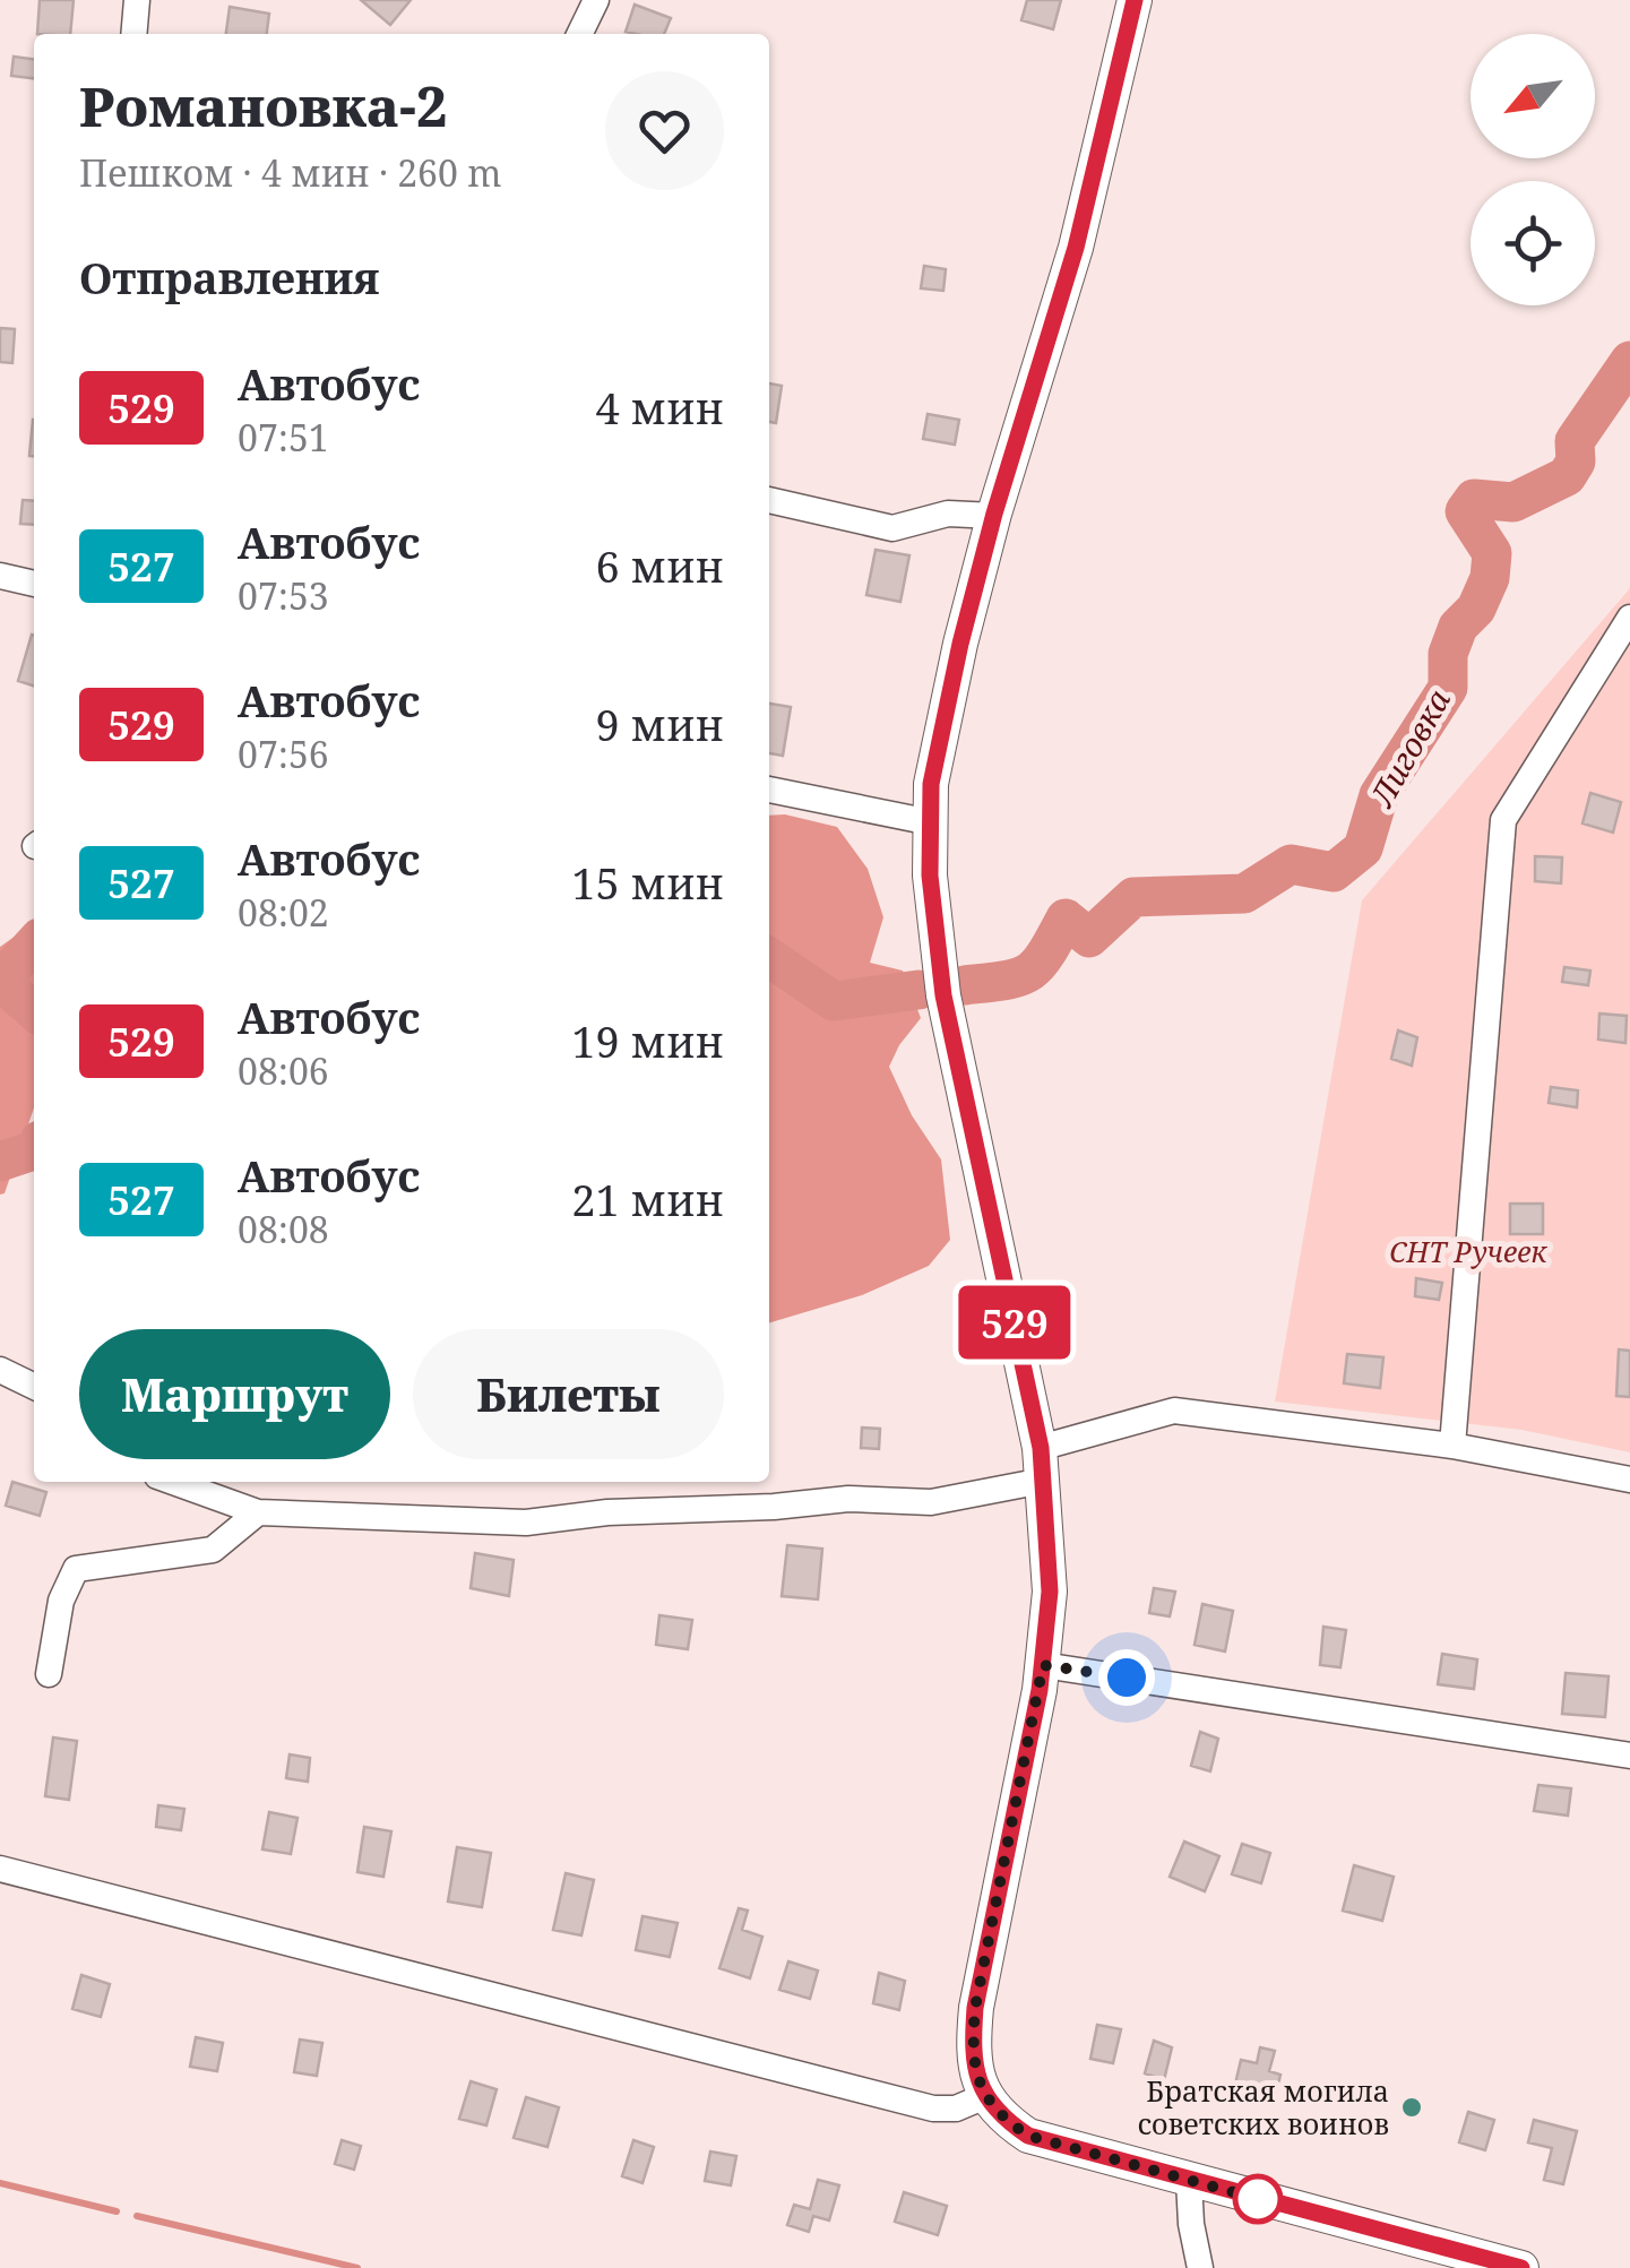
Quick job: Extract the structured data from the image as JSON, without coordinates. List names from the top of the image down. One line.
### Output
{"water":["Лиговка"],"parks":["СНТ Ручеек"],"places":["Братская могила советских воинов"],"lines":["bus line 529"],"north":"bottom left","page":{"on_map":"529","heading":[["Романовка-2","Пешком · 4 мин · 260 m"],"Отправления"],"list":[{"mark":"529","name":"Автобус","note":"07:51","value":"4 мин"},{"mark":"527","name":"Автобус","note":"07:53","value":"6 мин"},{"mark":"529","name":"Автобус","note":"07:56","value":"9 мин"},{"mark":"527","name":"Автобус","note":"08:02","value":"15 мин"},{"mark":"529","name":"Автобус","note":"08:06","value":"19 мин"},{"mark":"527","name":"Автобус","note":"08:08","value":"21 мин"}],"buttons":["Маршрут","Билеты"]}}
